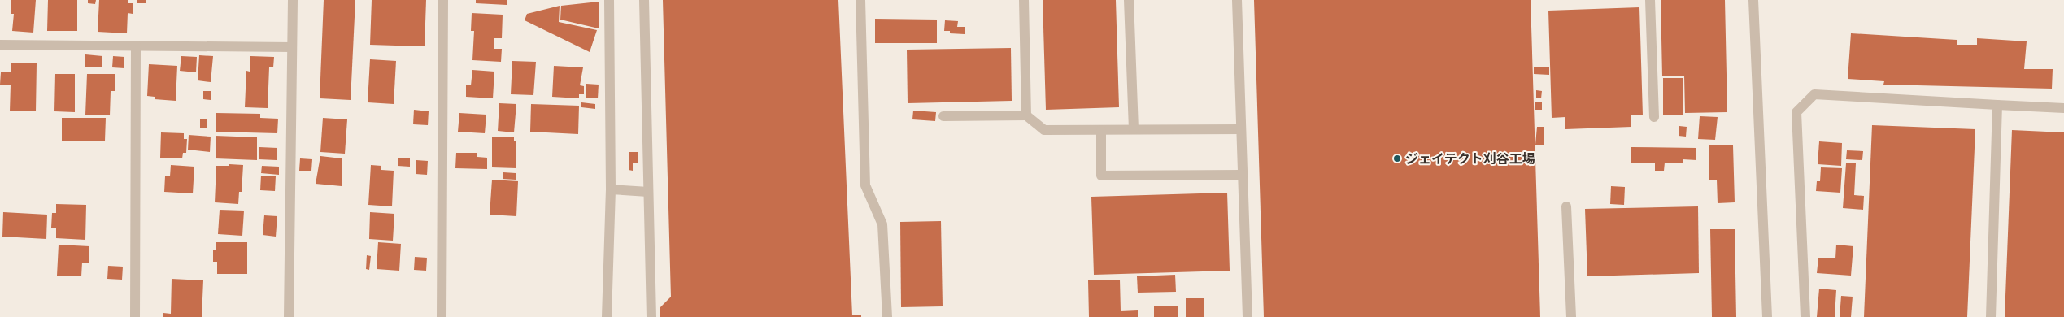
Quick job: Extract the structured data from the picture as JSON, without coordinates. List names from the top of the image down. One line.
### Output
{"places":["ジェイテクト刈谷工場"]}
